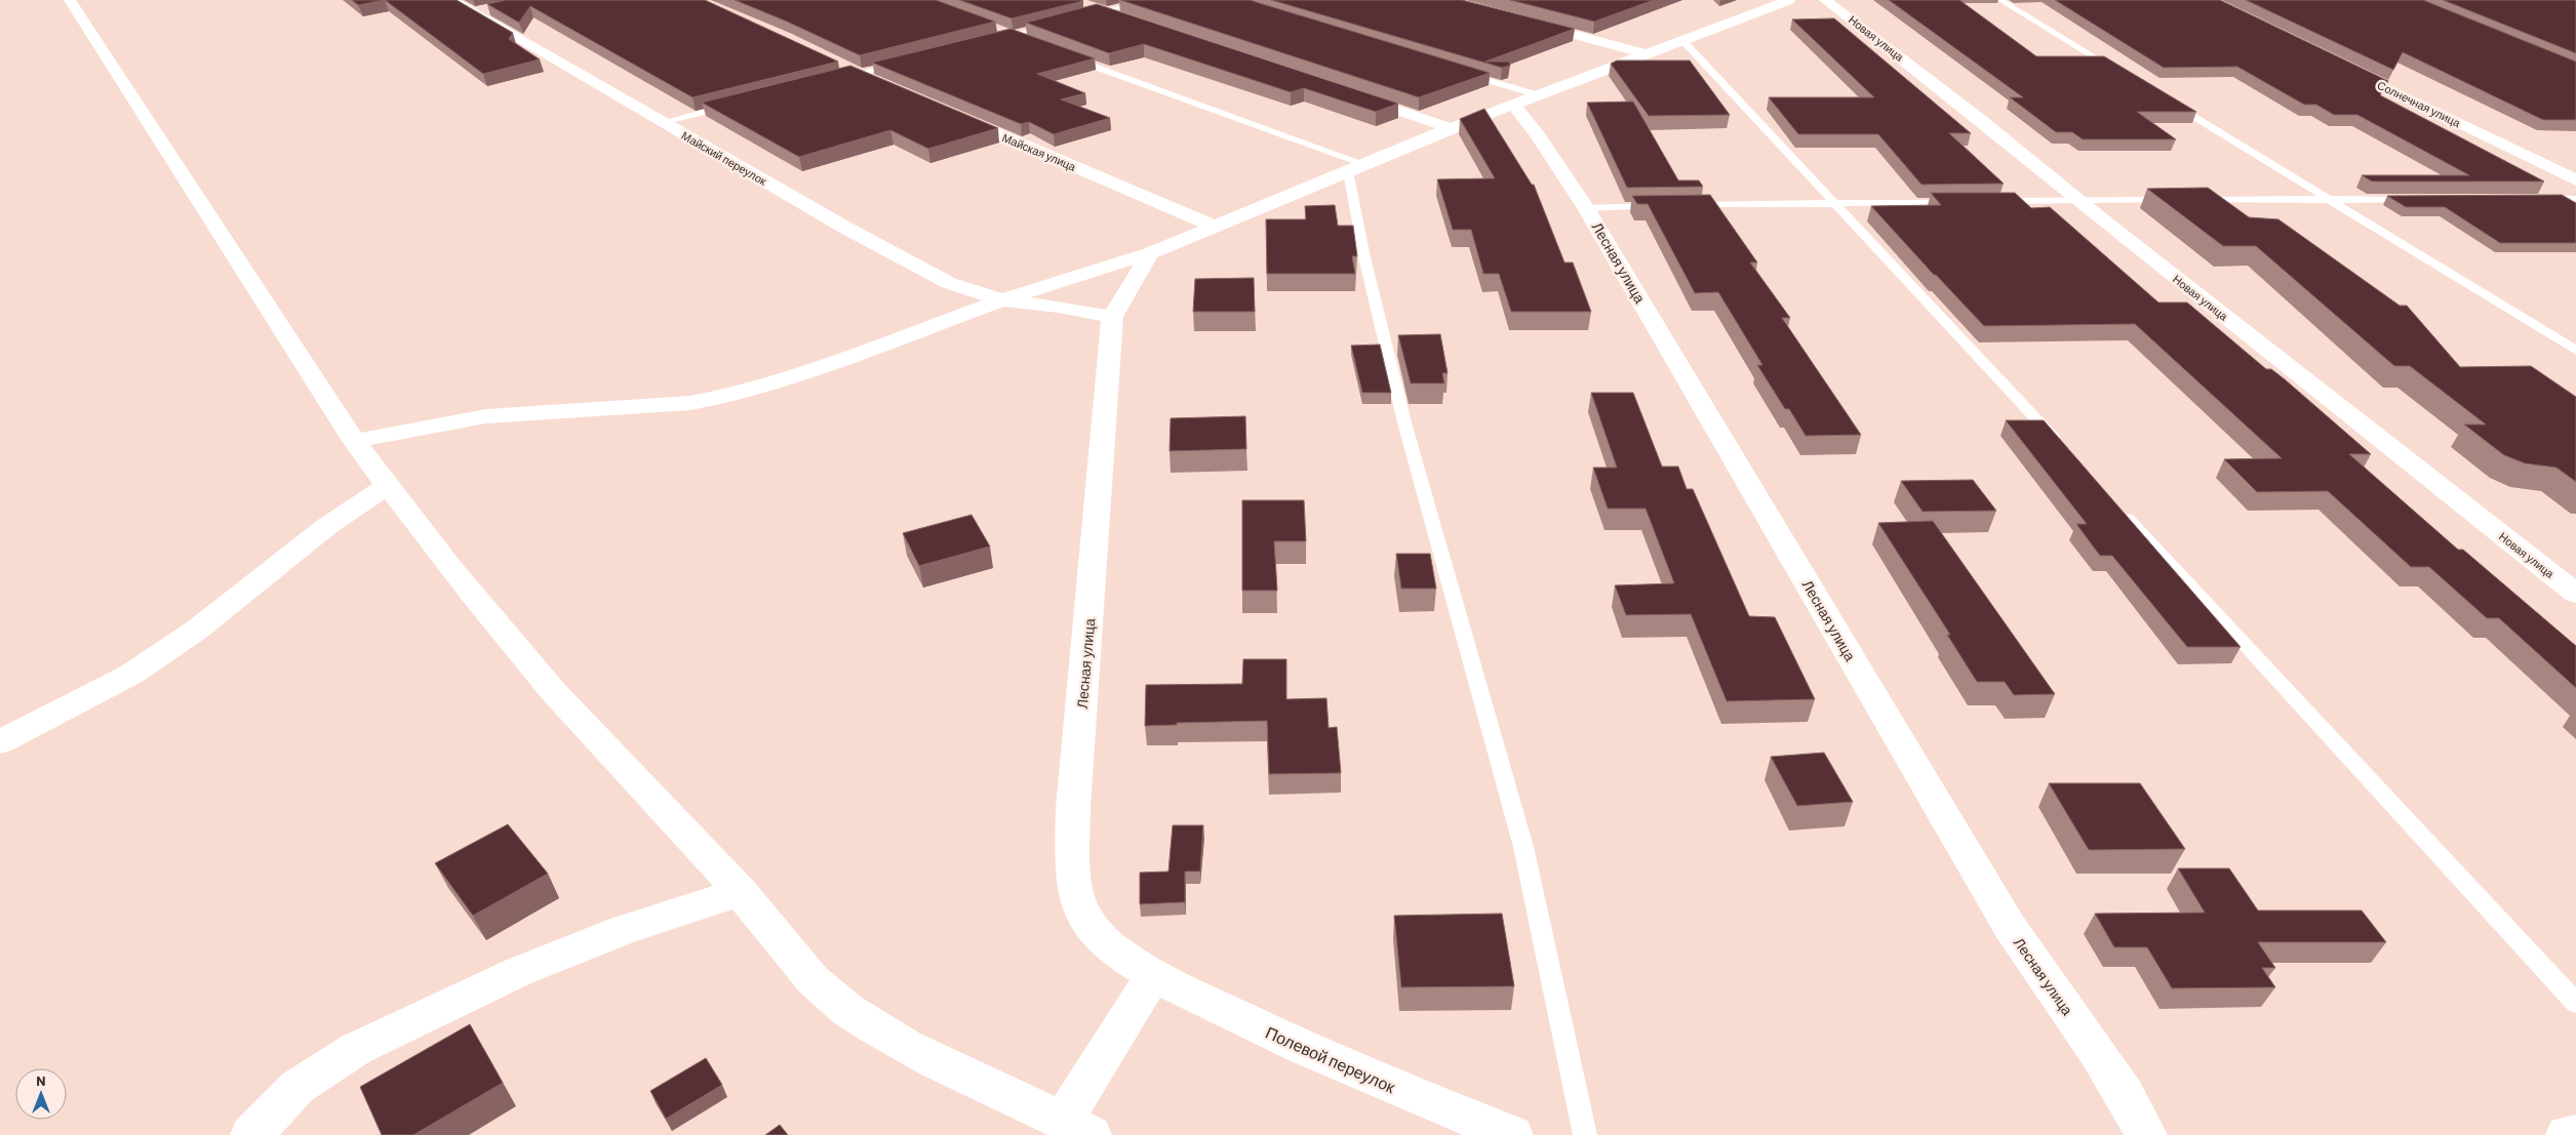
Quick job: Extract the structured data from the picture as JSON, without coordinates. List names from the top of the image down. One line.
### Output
{"streets":{"street":["Новая улица","Солнечная улица","Майская улица","Майский переулок","Лесная улица","Полевой переулок"]},"crossings":[["Лесная улица","Полевой переулок"]],"north":"top"}
